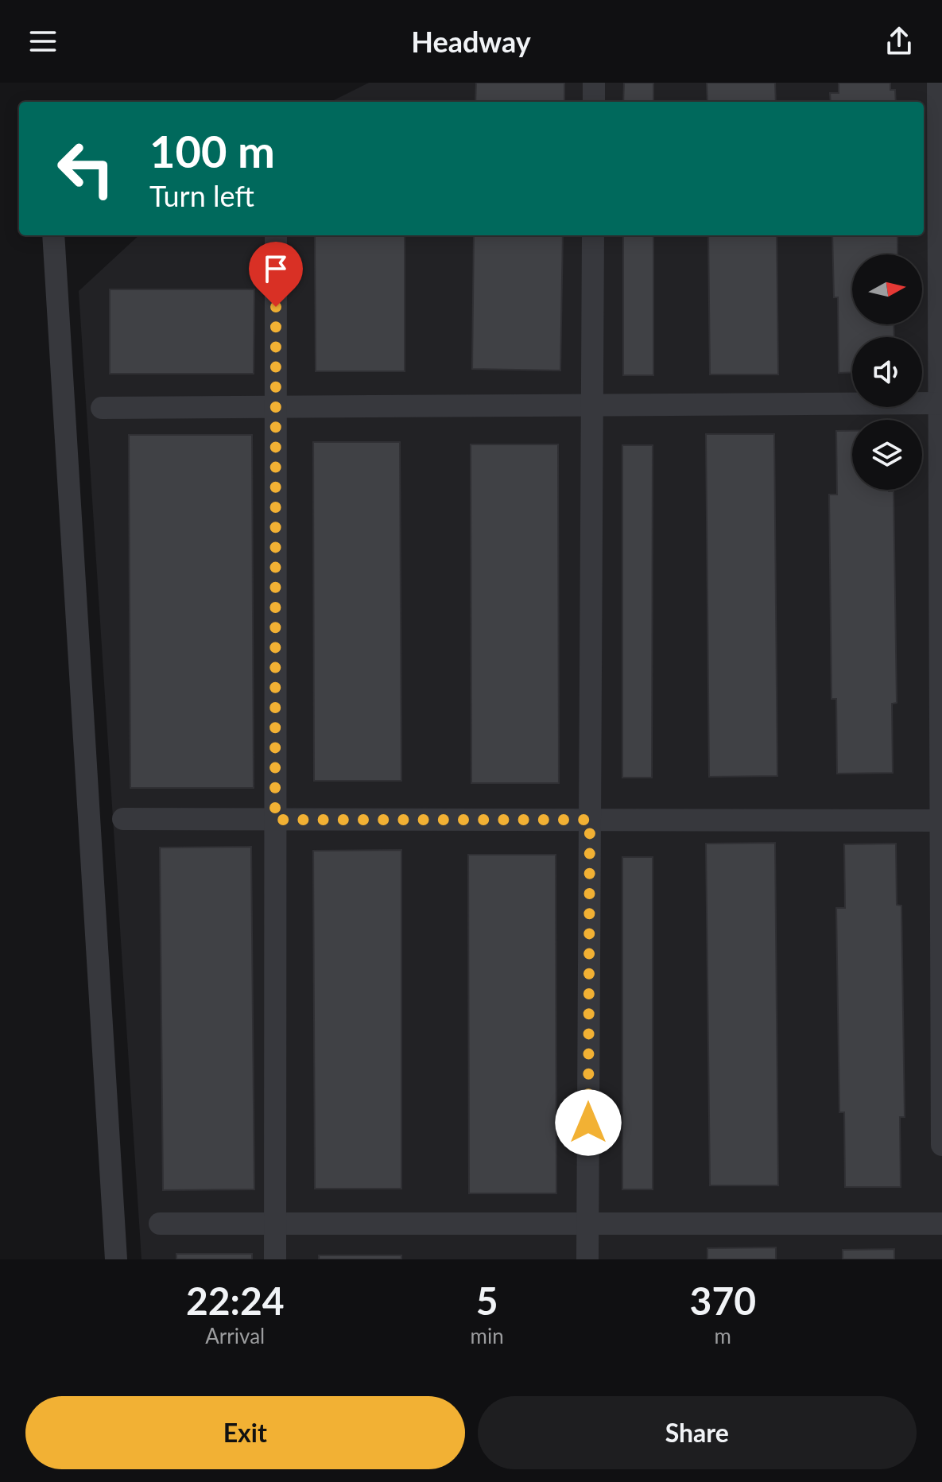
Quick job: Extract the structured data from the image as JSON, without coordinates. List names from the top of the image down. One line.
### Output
{"north":"right","page":{"header":"Headway","turn":["100 m","Turn left"],"eta":["22:24","Arrival","5","min","370","m"],"buttons":["Exit","Share"]}}
